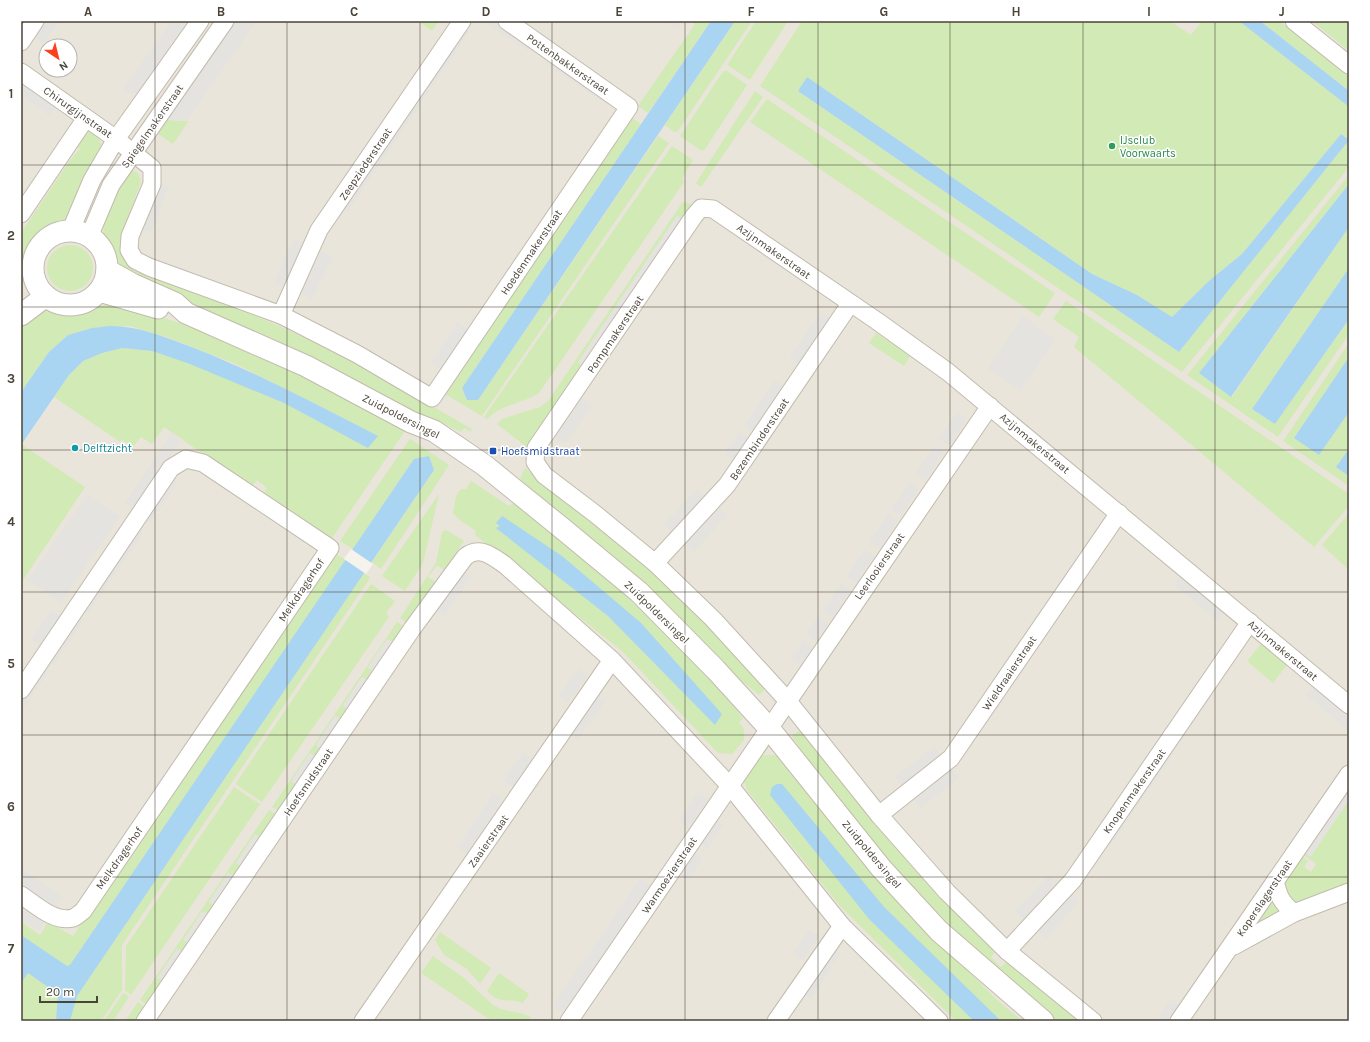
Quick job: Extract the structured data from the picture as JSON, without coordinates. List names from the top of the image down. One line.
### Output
{"streets":{"street":["Pottenbakkerstraat","Chirurgijnstraat","Spiegelmakerstraat","Zeepziederstraat","Azijnmakerstraat","Hoedenmakerstraat","Pompmakerstraat","Zuidpoldersingel","Bezembinderstraat","Leerlooierstraat","Melkdragerhof","Wieldraaierstraat","Hoefsmidstraat","Knopenmakerstraat","Zaaierstraat","Warmoezierstraat","Koperslagerstraat"]},"crossings":[["Pottenbakkerstraat","Hoedenmakerstraat"],["Chirurgijnstraat","Spiegelmakerstraat"],["Spiegelmakerstraat","Zuidpoldersingel"],["Zeepziederstraat","Hoedenmakerstraat"],["Azijnmakerstraat","Pompmakerstraat"],["Azijnmakerstraat","Bezembinderstraat"],["Azijnmakerstraat","Leerlooierstraat"],["Azijnmakerstraat","Wieldraaierstraat"],["Azijnmakerstraat","Knopenmakerstraat"],["Pompmakerstraat","Bezembinderstraat"],["Zuidpoldersingel","Leerlooierstraat"],["Zuidpoldersingel","Warmoezierstraat"],["Leerlooierstraat","Warmoezierstraat"],["Hoefsmidstraat","Zaaierstraat"]],"places":{"other":["IJsclub Voorwaarts","Delftzicht"],"transit":["Hoefsmidstraat"]},"scale_bar":"20 m","north":"bottom right","grid":{"columns":["A","B","C","D","E","F","G","H","I","J"],"rows":["1","2","3","4","5","6","7"]}}
